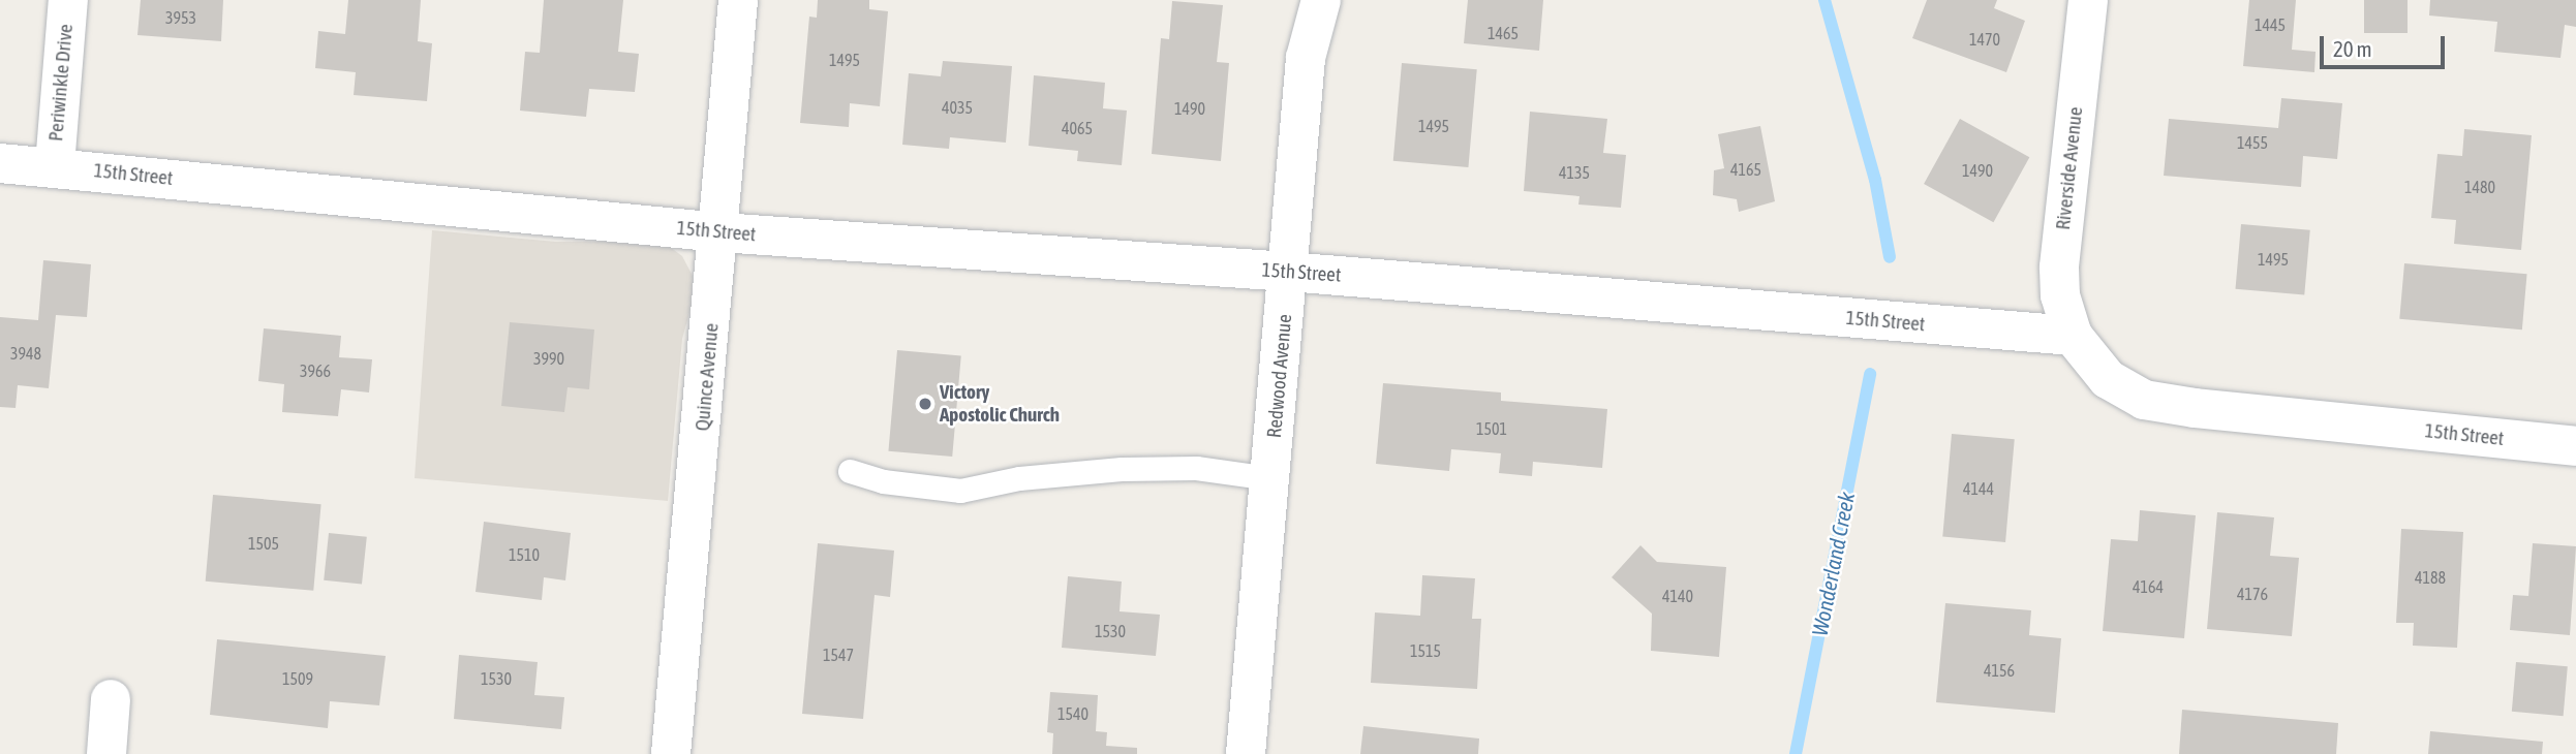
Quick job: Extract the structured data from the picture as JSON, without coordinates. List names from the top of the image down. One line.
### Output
{"streets":{"street":["Periwinkle Drive","Riverside Avenue","15th Street","Redwood Avenue","Quince Avenue"]},"crossings":[["Periwinkle Drive","15th Street"],["Riverside Avenue","15th Street"],["15th Street","Redwood Avenue"],["15th Street","Quince Avenue"]],"water":["Wonderland Creek"],"places":["Victory Apostolic Church"],"house_numbers":["3953","1445","1465","1470","1495","4035","1490","1495","4065","1455","4165","1490","4135","1480","1495","3948","3990","3966","1501","4144","1505","1510","4188","4164","4176","4140","1530","1515","1547","4156","1509","1530","1540"],"scale_bar":"20 m"}
